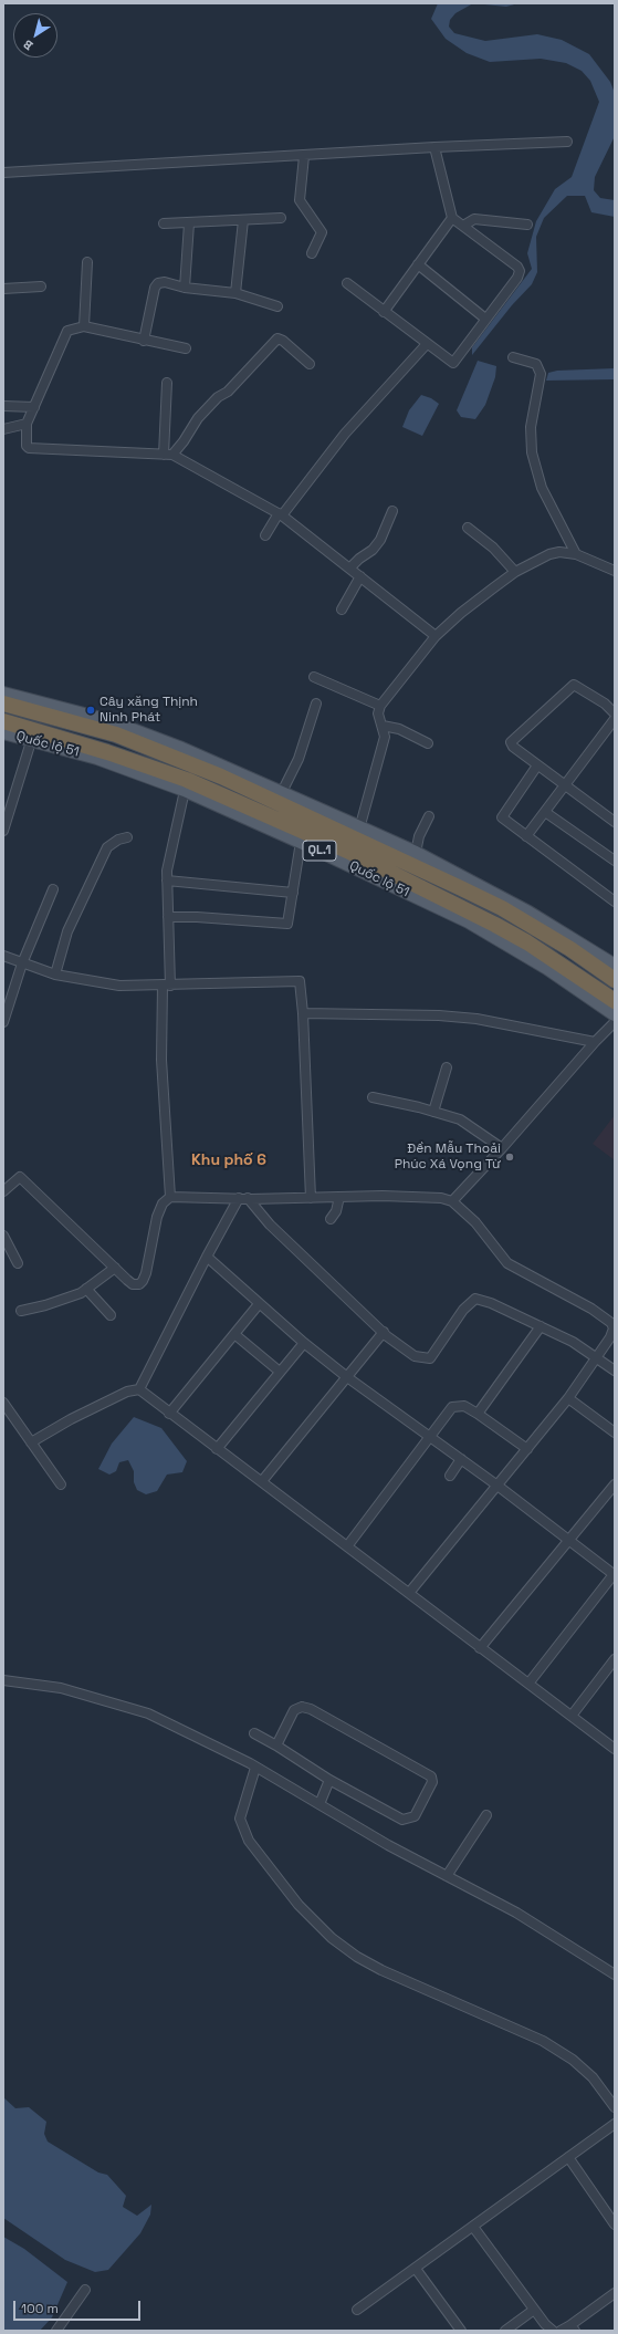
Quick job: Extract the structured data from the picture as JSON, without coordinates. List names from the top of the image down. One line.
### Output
{"streets":{"highway":["Quốc lộ 51","QL.1"]},"districts":["Khu phố 6"],"places":["Cây xăng Thịnh Ninh Phát","Đền Mẫu Thoải Phúc Xá Vọng Từ"],"scale_bar":"100 m","north":"bottom left"}
